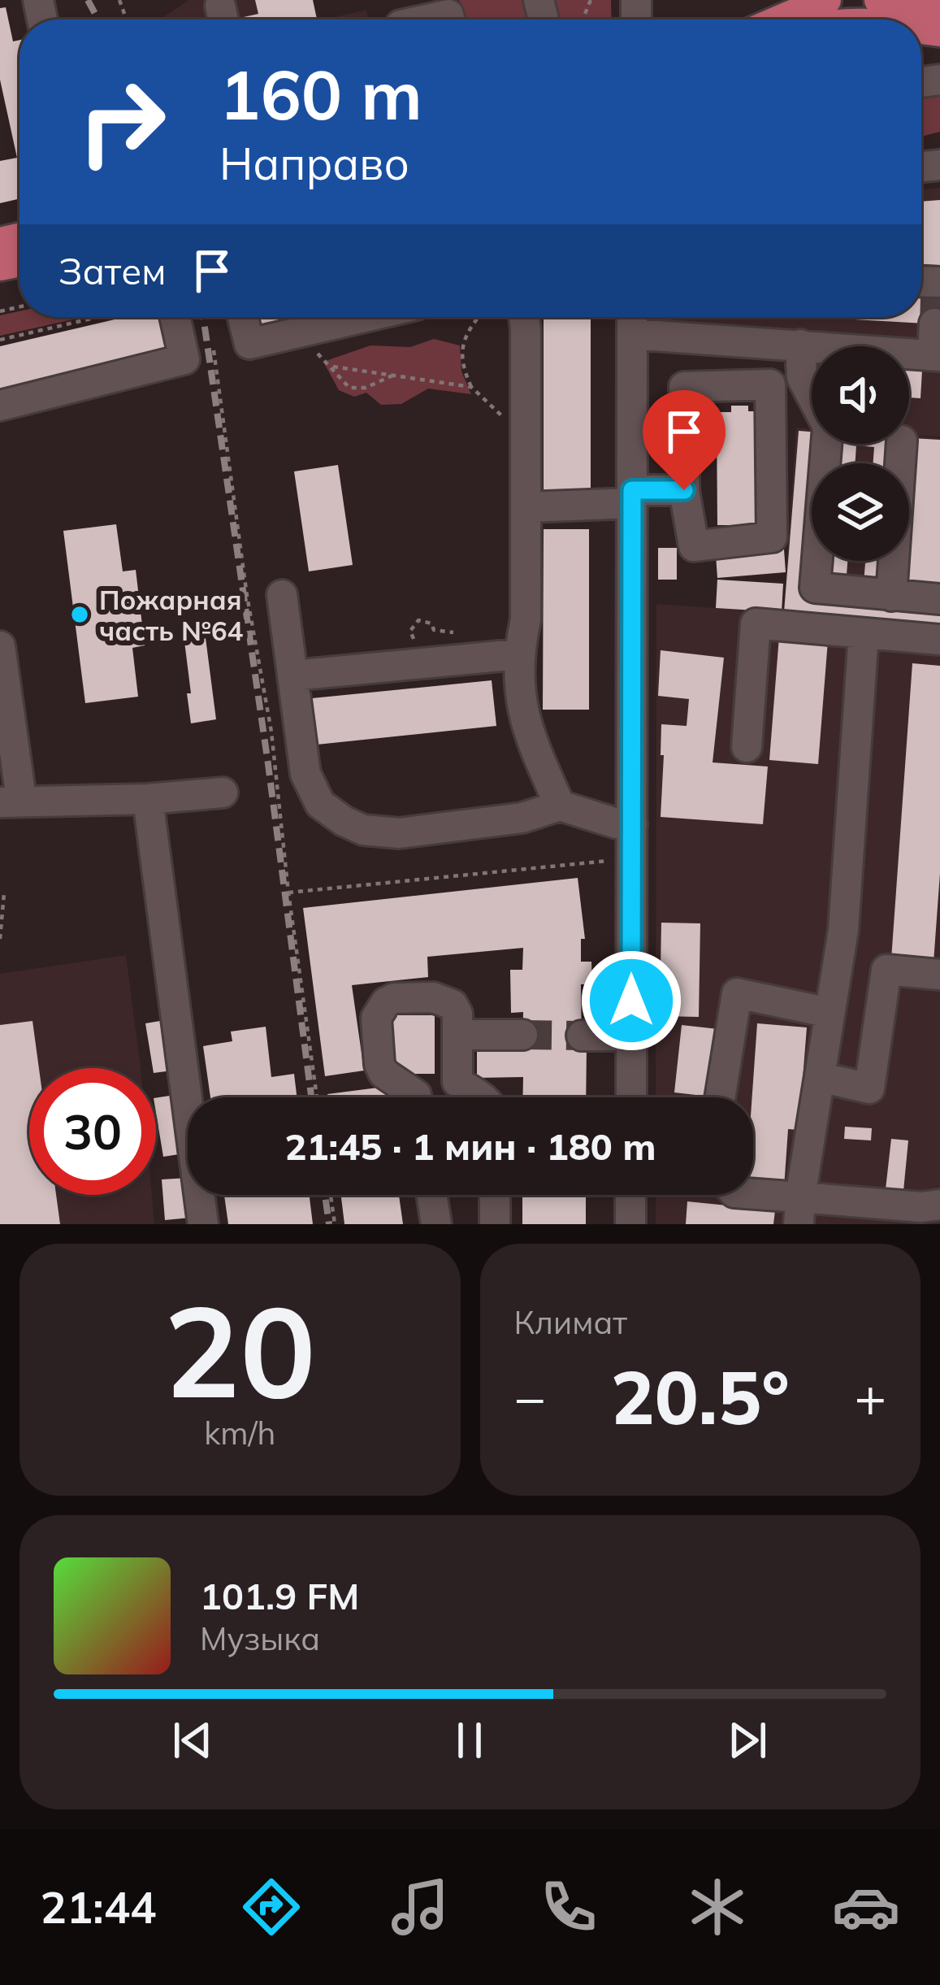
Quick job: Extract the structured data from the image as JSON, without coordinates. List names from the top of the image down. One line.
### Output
{"places":["Пожарная часть №64"],"page":{"turn":["160 m","Направо"],"then":"Затем","limit":"30","trip":"21:45 · 1 мин · 180 m","tile":[["20","km/h"],"Климат"],"heat":["−","20.5°","+"],"song":["101.9 FM","Музыка"],"tabs":"21:44"}}
